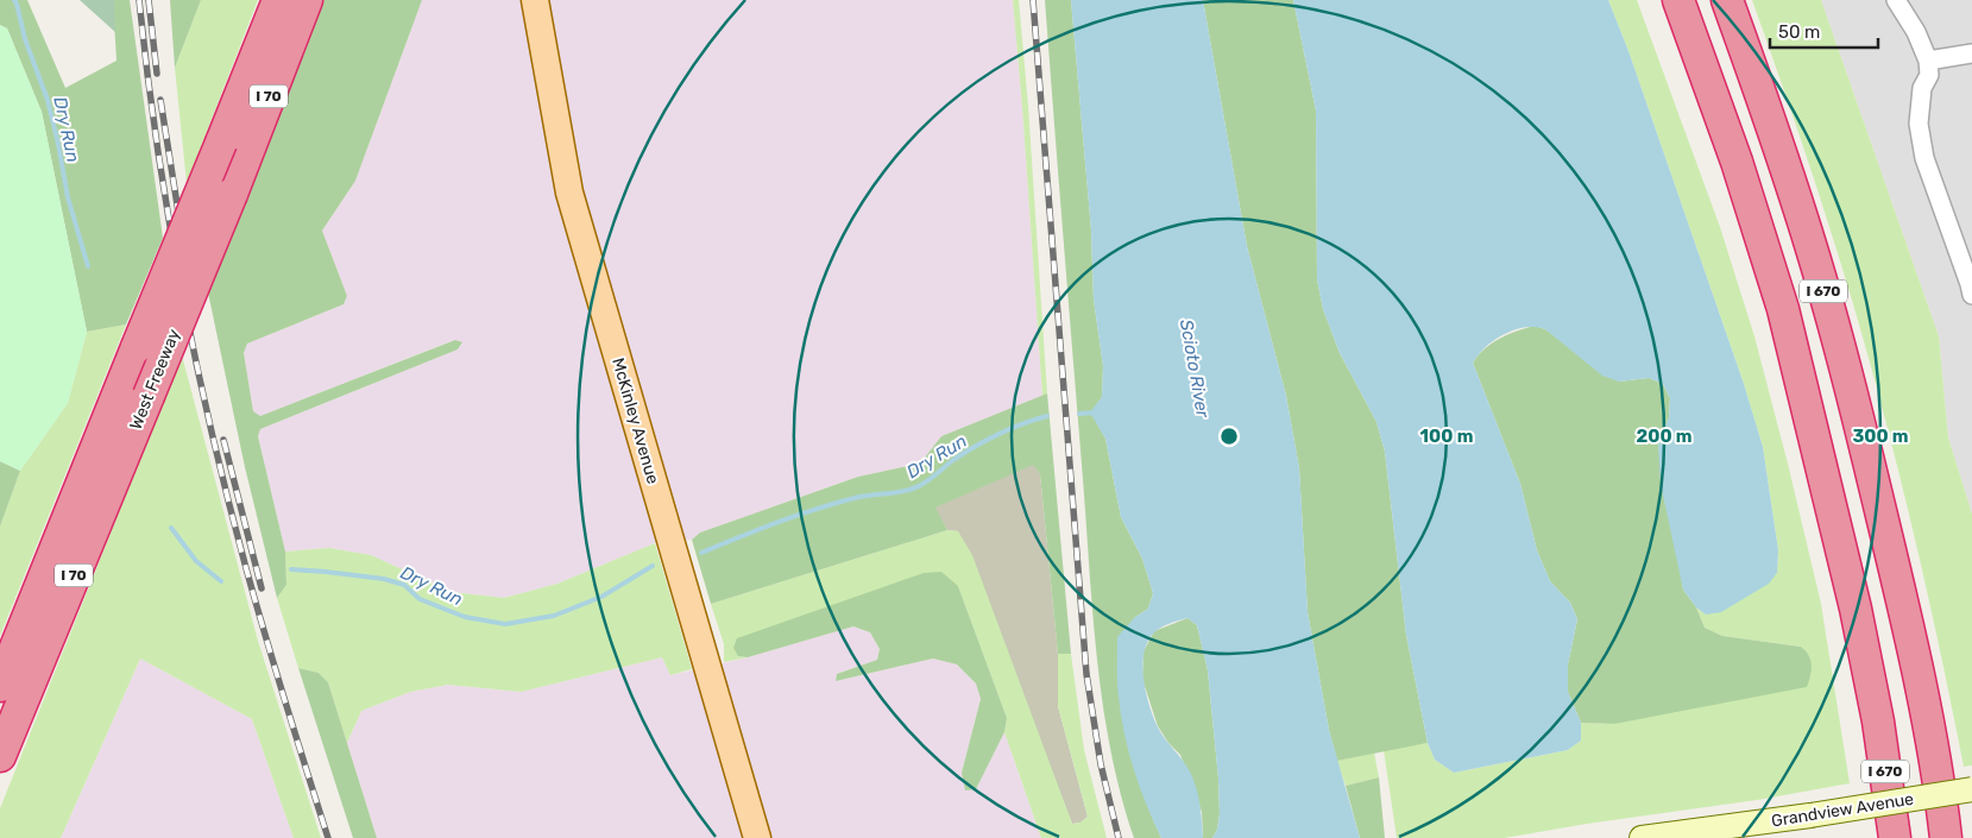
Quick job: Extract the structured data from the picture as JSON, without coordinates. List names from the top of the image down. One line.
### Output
{"streets":{"highway":["I 70","I 670","West Freeway"],"main road":["McKinley Avenue","Grandview Avenue"]},"water":["Dry Run","Scioto River"],"scale_bar":"50 m","rings":["100 m","200 m","300 m"]}
